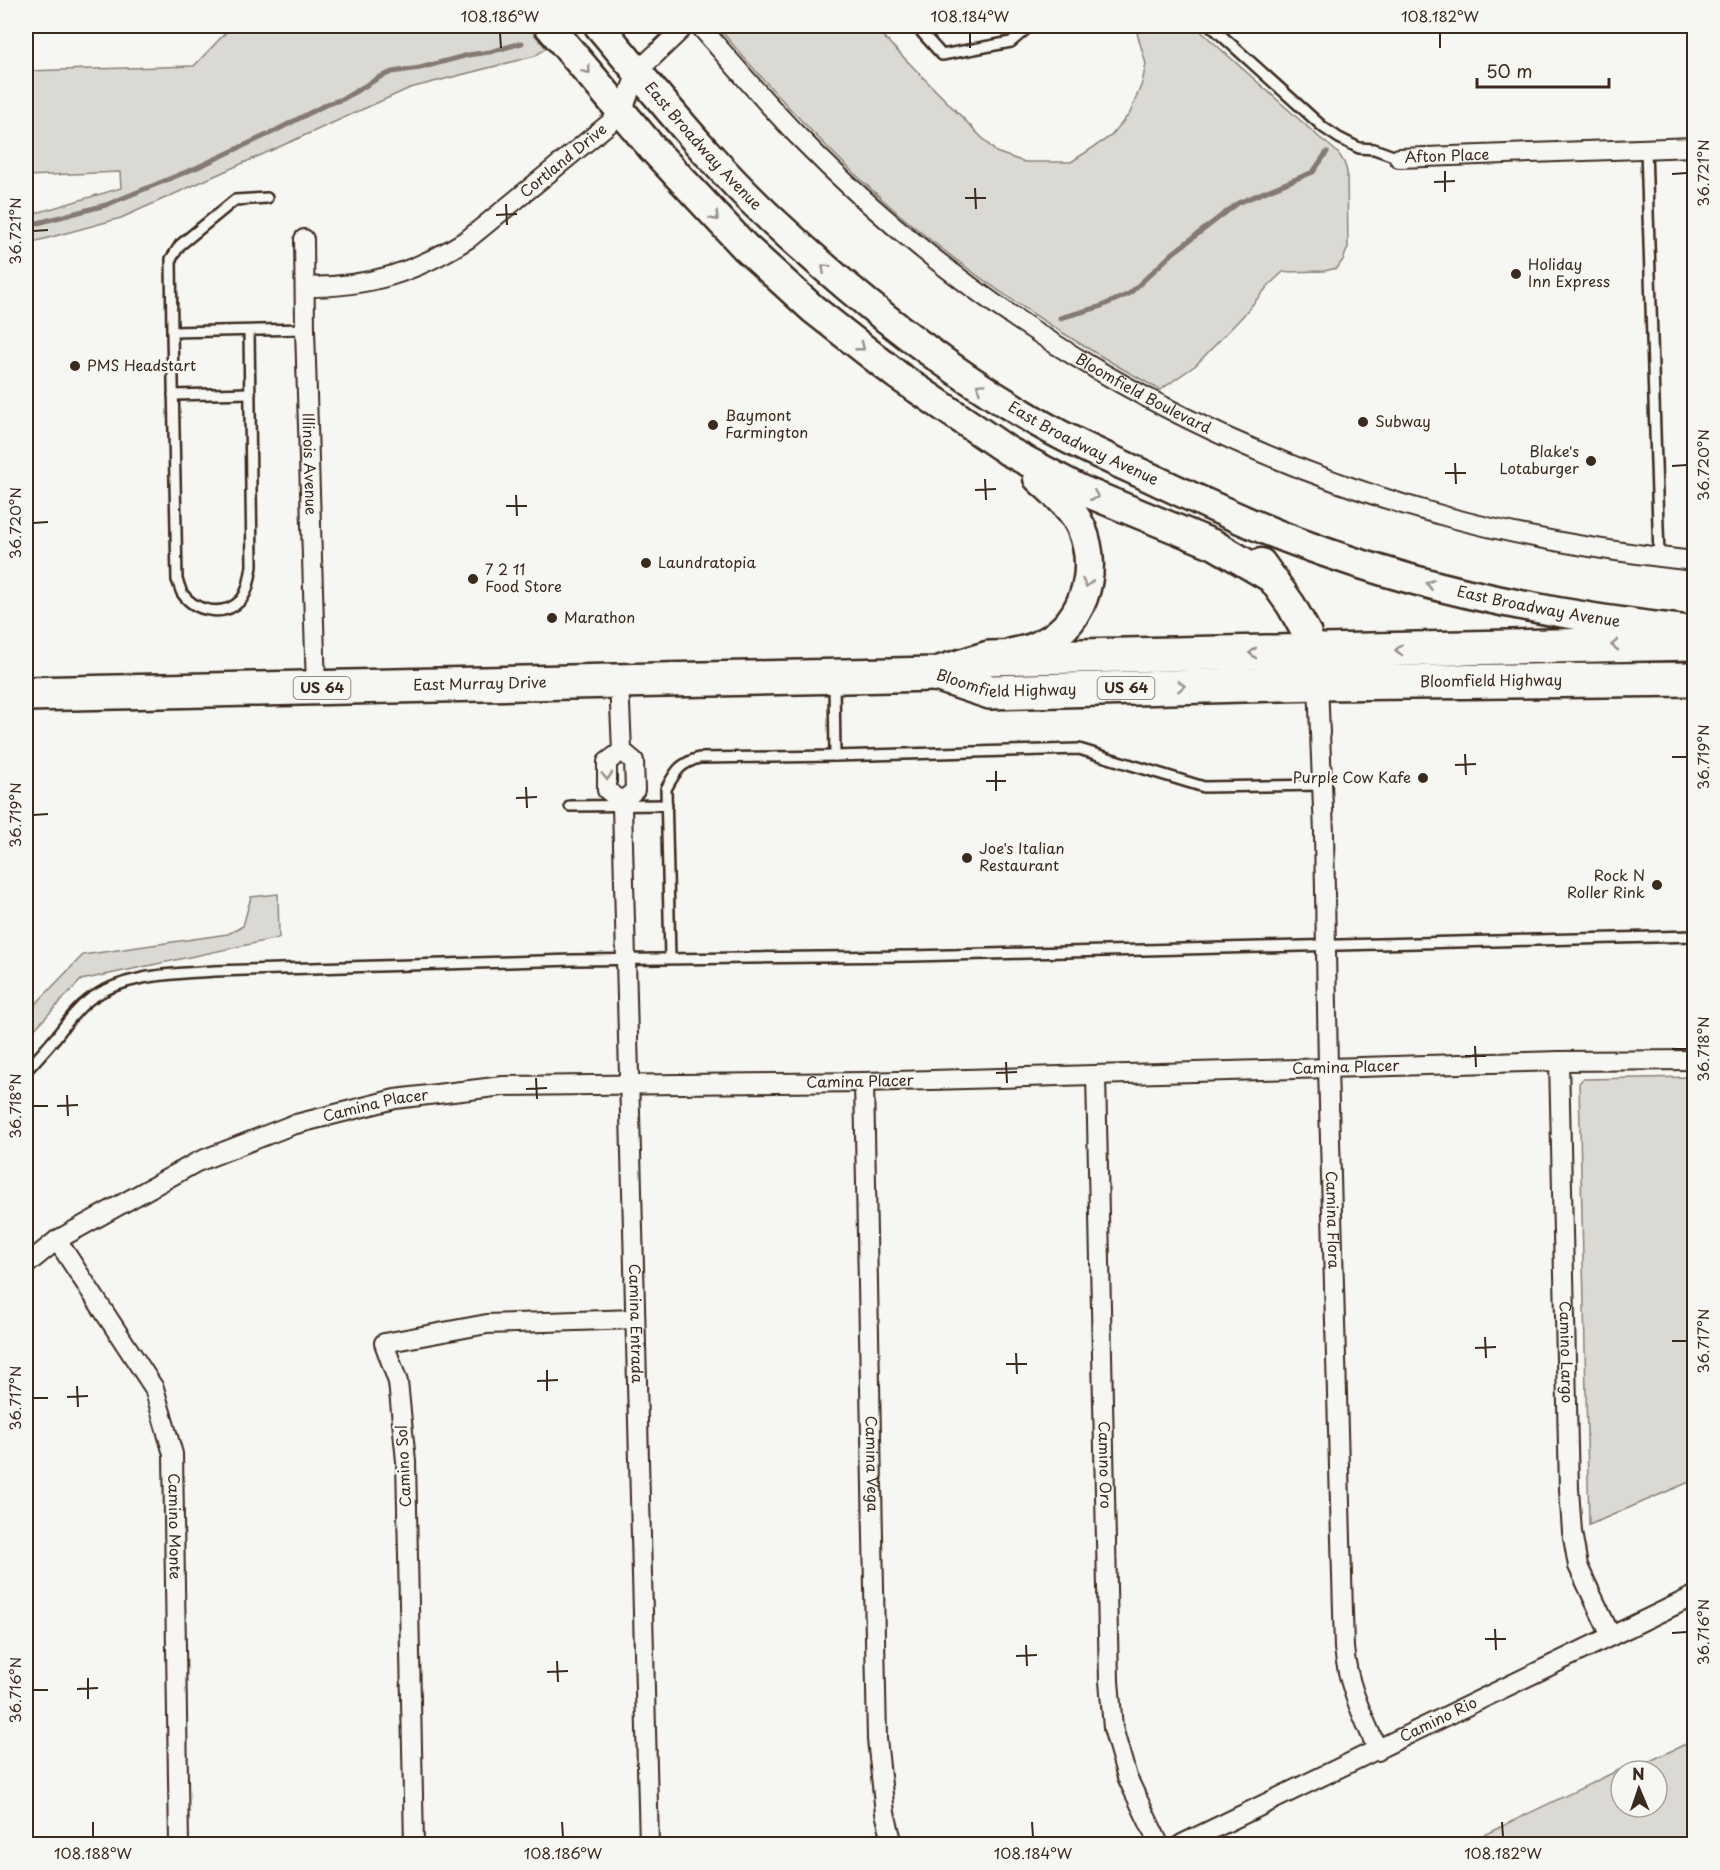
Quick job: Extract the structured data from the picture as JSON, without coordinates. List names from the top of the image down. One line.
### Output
{"streets":{"highway":["Bloomfield Highway","East Murray Drive","US 64"],"main road":["East Broadway Avenue"],"street":["Afton Place","Cortland Drive","Bloomfield Boulevard","Illinois Avenue","Camina Placer","Camina Flora","Camina Entrada","Camino Largo","Camina Vega","Camino Oro","Camino Sol","Camino Monte","Camino Rio"]},"crossings":[["Cortland Drive","Illinois Avenue"],["Illinois Avenue","East Murray Drive"],["Bloomfield Highway","East Murray Drive"],["Bloomfield Highway","Camina Flora"],["East Murray Drive","Camina Entrada"],["Camina Placer","Camina Flora"],["Camina Placer","Camina Entrada"],["Camina Placer","Camino Largo"],["Camina Placer","Camina Vega"],["Camina Placer","Camino Oro"],["Camina Placer","Camino Monte"],["Camina Flora","Camino Rio"],["Camina Entrada","Camino Sol"],["Camino Largo","Camino Rio"]],"places":["Holiday Inn Express","PMS Headstart","Subway","Baymont Farmington","Blake's Lotaburger","Laundratopia","7 2 11 Food Store","Marathon","Purple Cow Kafe","Joe's Italian Restaurant","Rock N Roller Rink"],"scale_bar":"50 m","north":"top","coordinates":["108.186°W","108.184°W","108.182°W","36.721°N","36.720°N","36.719°N","36.718°N","36.717°N","36.716°N","108.188°W"]}
